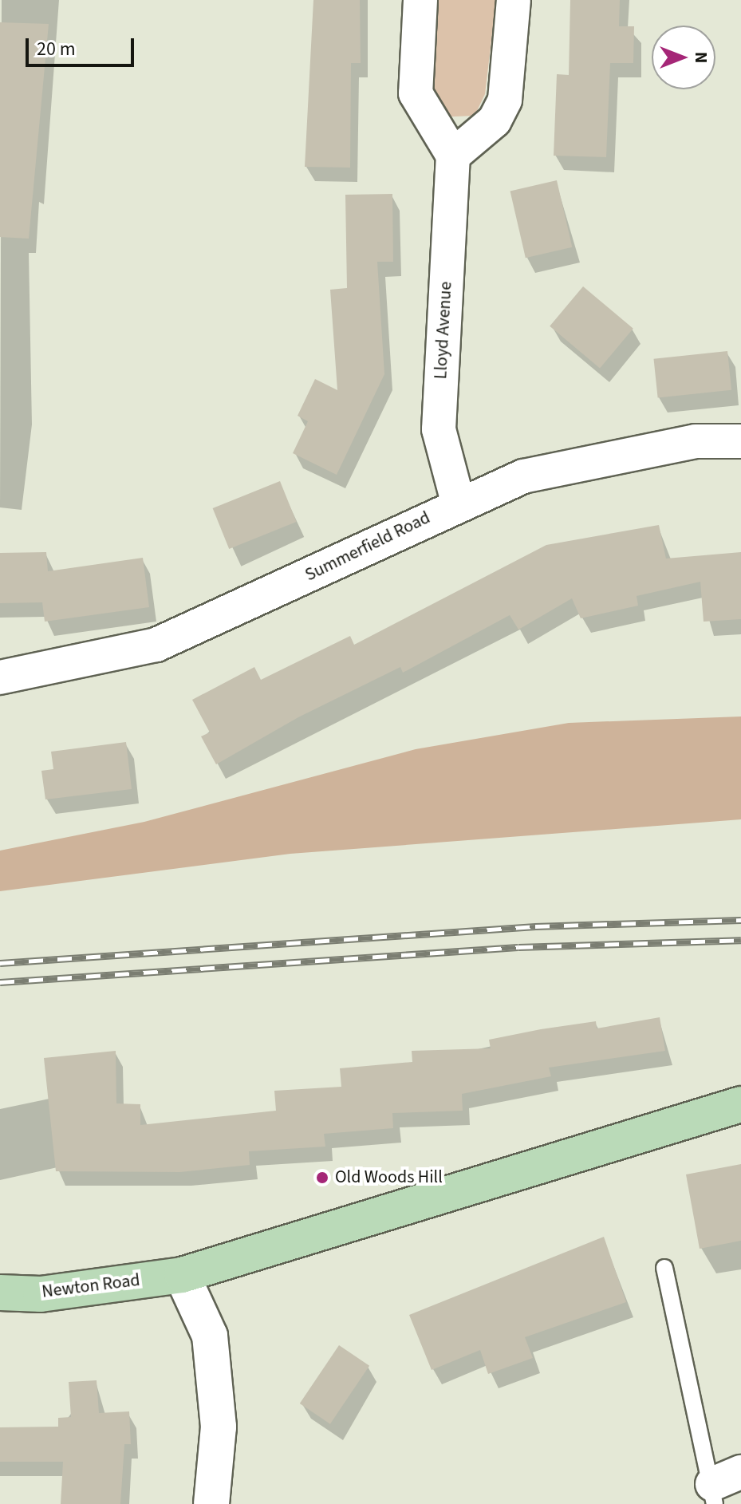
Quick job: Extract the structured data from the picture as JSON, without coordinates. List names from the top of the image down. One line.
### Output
{"streets":{"main road":["Newton Road"],"street":["Lloyd Avenue","Summerfield Road"]},"crossings":[["Lloyd Avenue","Summerfield Road"]],"places":["Old Woods Hill"],"scale_bar":"20 m","north":"right"}
